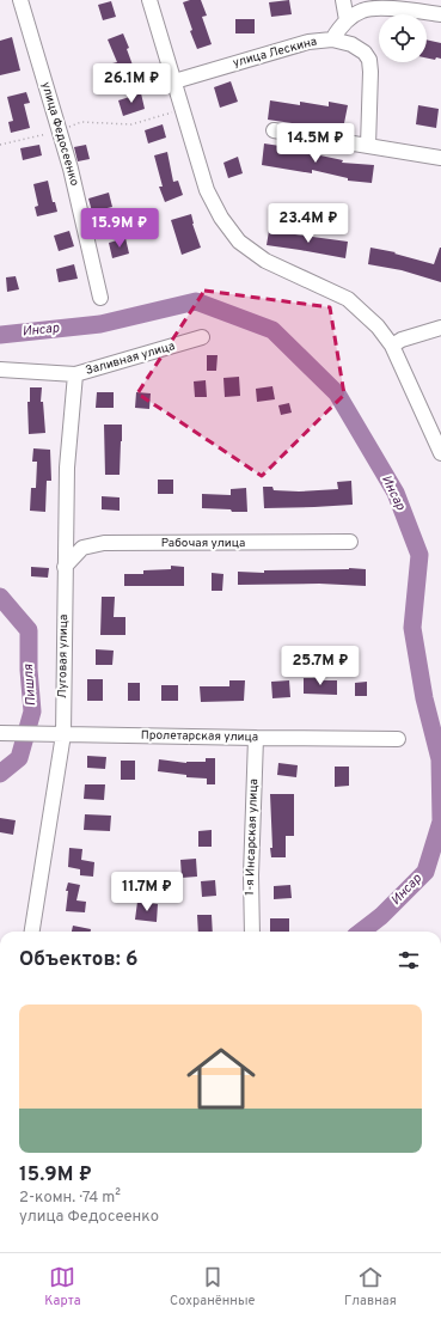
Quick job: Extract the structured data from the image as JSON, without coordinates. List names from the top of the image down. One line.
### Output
{"streets":{"street":["улица Лескина","улица Федосеенко","Заливная улица","Рабочая улица","Луговая улица","Пролетарская улица","1-я Инсарская улица"]},"crossings":[["Заливная улица","Луговая улица"],["Рабочая улица","Луговая улица"],["Луговая улица","Пролетарская улица"],["Пролетарская улица","1-я Инсарская улица"]],"water":["Инсар","Пишля"],"page":{"price":["26.1M ₽","14.5M ₽","23.4M ₽","15.9M ₽","25.7M ₽","11.7M ₽"],"heading":"Объектов: 6","list":[{"name":"15.9M ₽","note":"2-комн. · 74 m² · улица Федосеенко"}],"tabs":["Карта","Сохранённые","Главная"]}}
